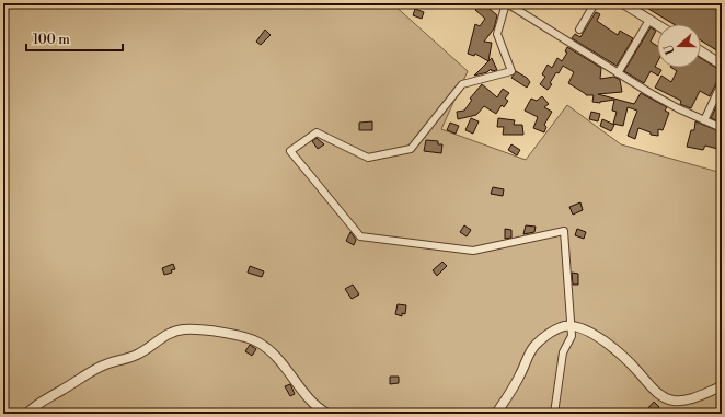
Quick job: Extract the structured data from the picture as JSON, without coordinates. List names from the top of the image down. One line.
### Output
{"scale_bar":"100 m","north":"left"}
